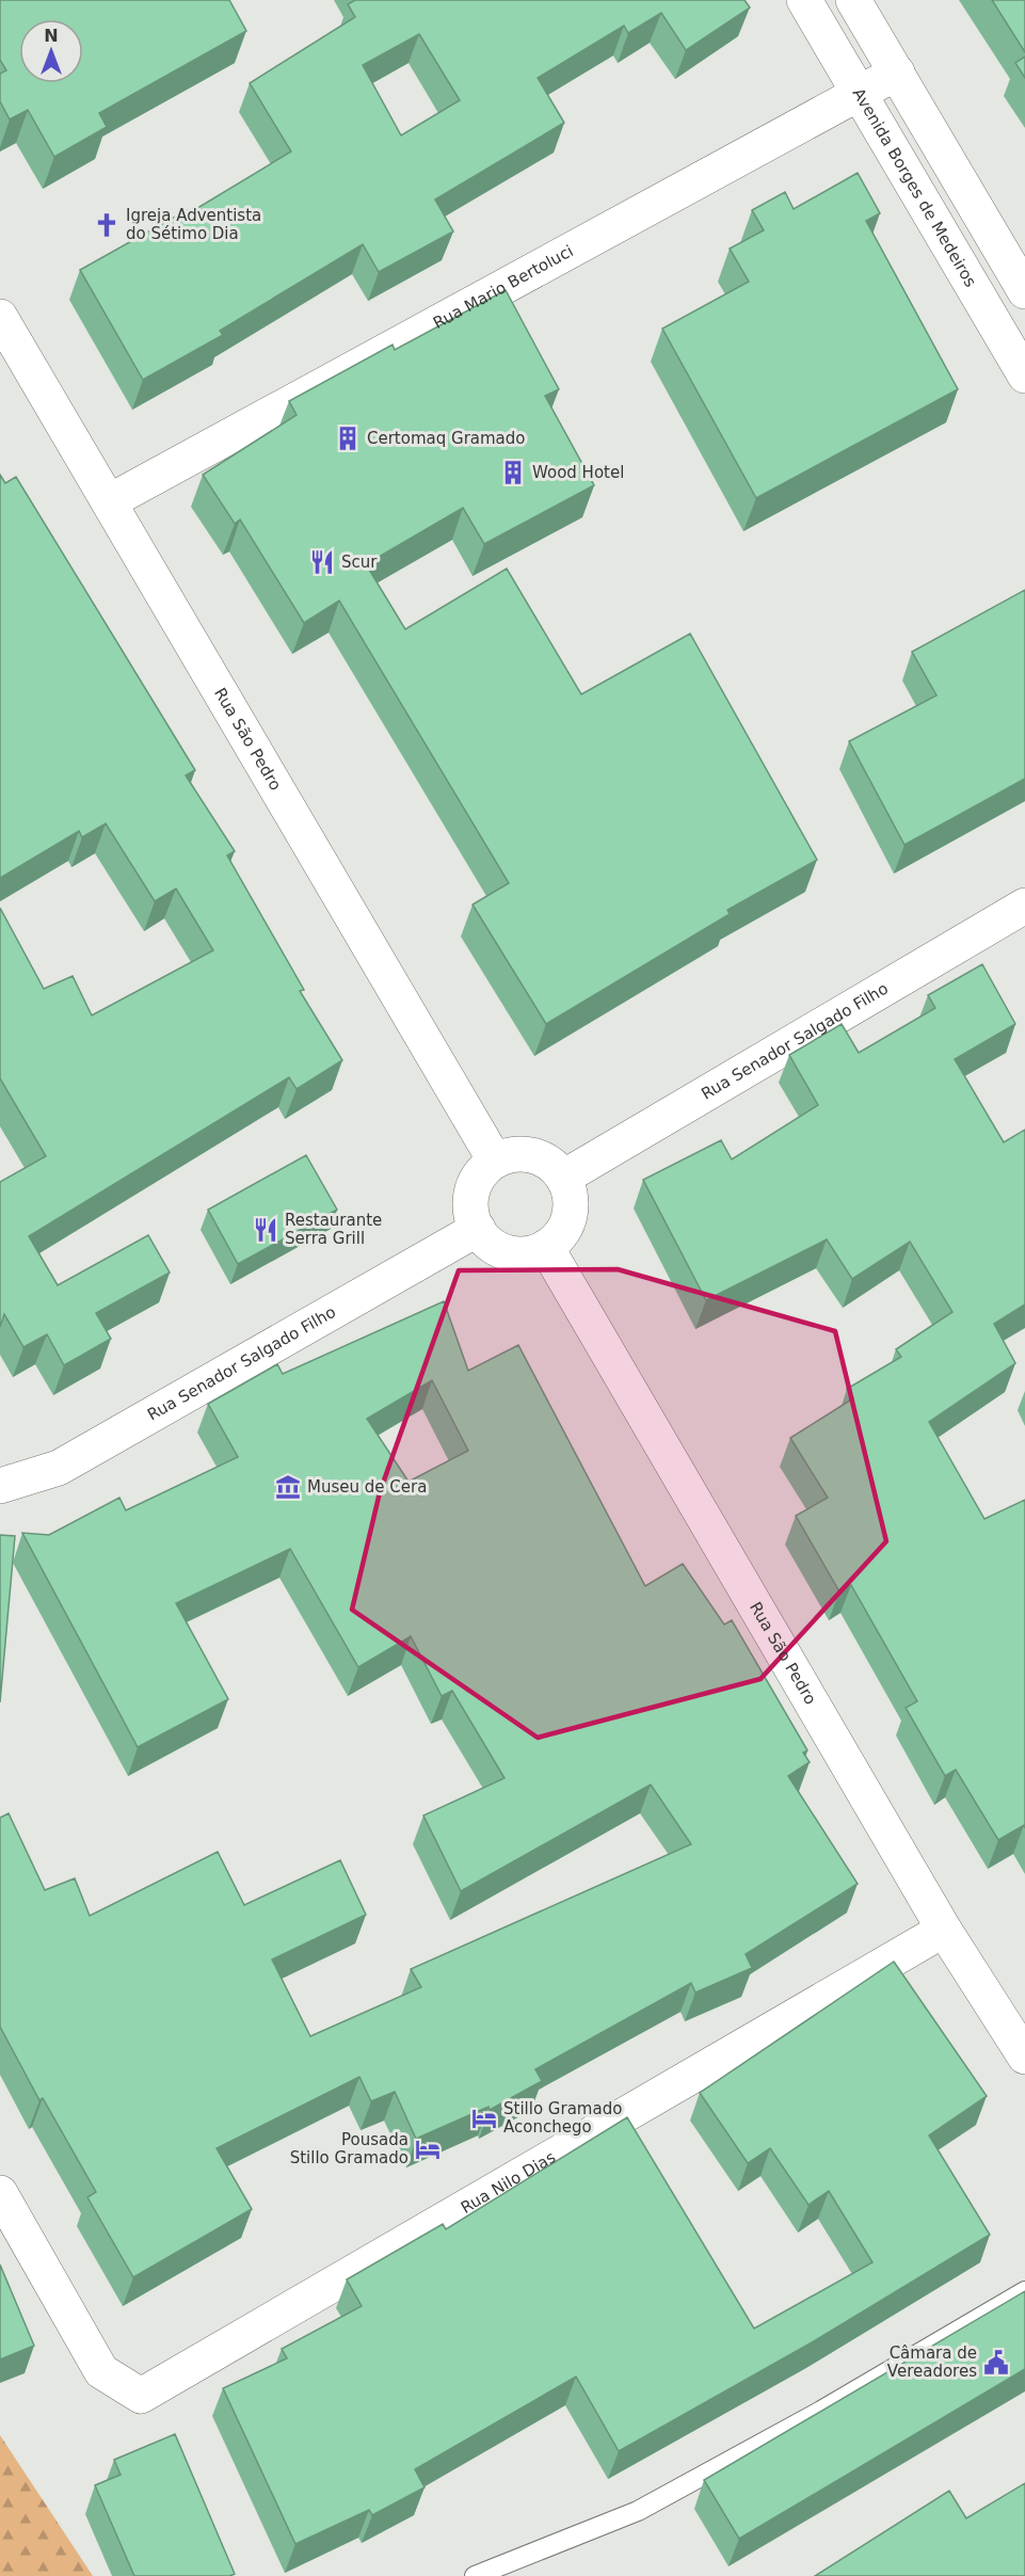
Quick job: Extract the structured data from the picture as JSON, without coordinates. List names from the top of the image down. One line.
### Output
{"streets":{"main road":["Avenida Borges de Medeiros","Rua Mario Bertoluci","Rua São Pedro","Rua Senador Salgado Filho","Rua Nilo Dias"]},"crossings":[["Avenida Borges de Medeiros","Rua Mario Bertoluci"],["Rua Mario Bertoluci","Rua São Pedro"],["Rua São Pedro","Rua Senador Salgado Filho"],["Rua São Pedro","Rua Nilo Dias"]],"places":{"church":["Igreja Adventista do Sétimo Dia"],"building":["Certomaq Gramado","Wood Hotel"],"restaurant":["Scur","Restaurante Serra Grill"],"museum":["Museu de Cera"],"hotel":["Stillo Gramado Aconchego","Pousada Stillo Gramado"],"public building":["Câmara de Vereadores"]},"north":"top"}
